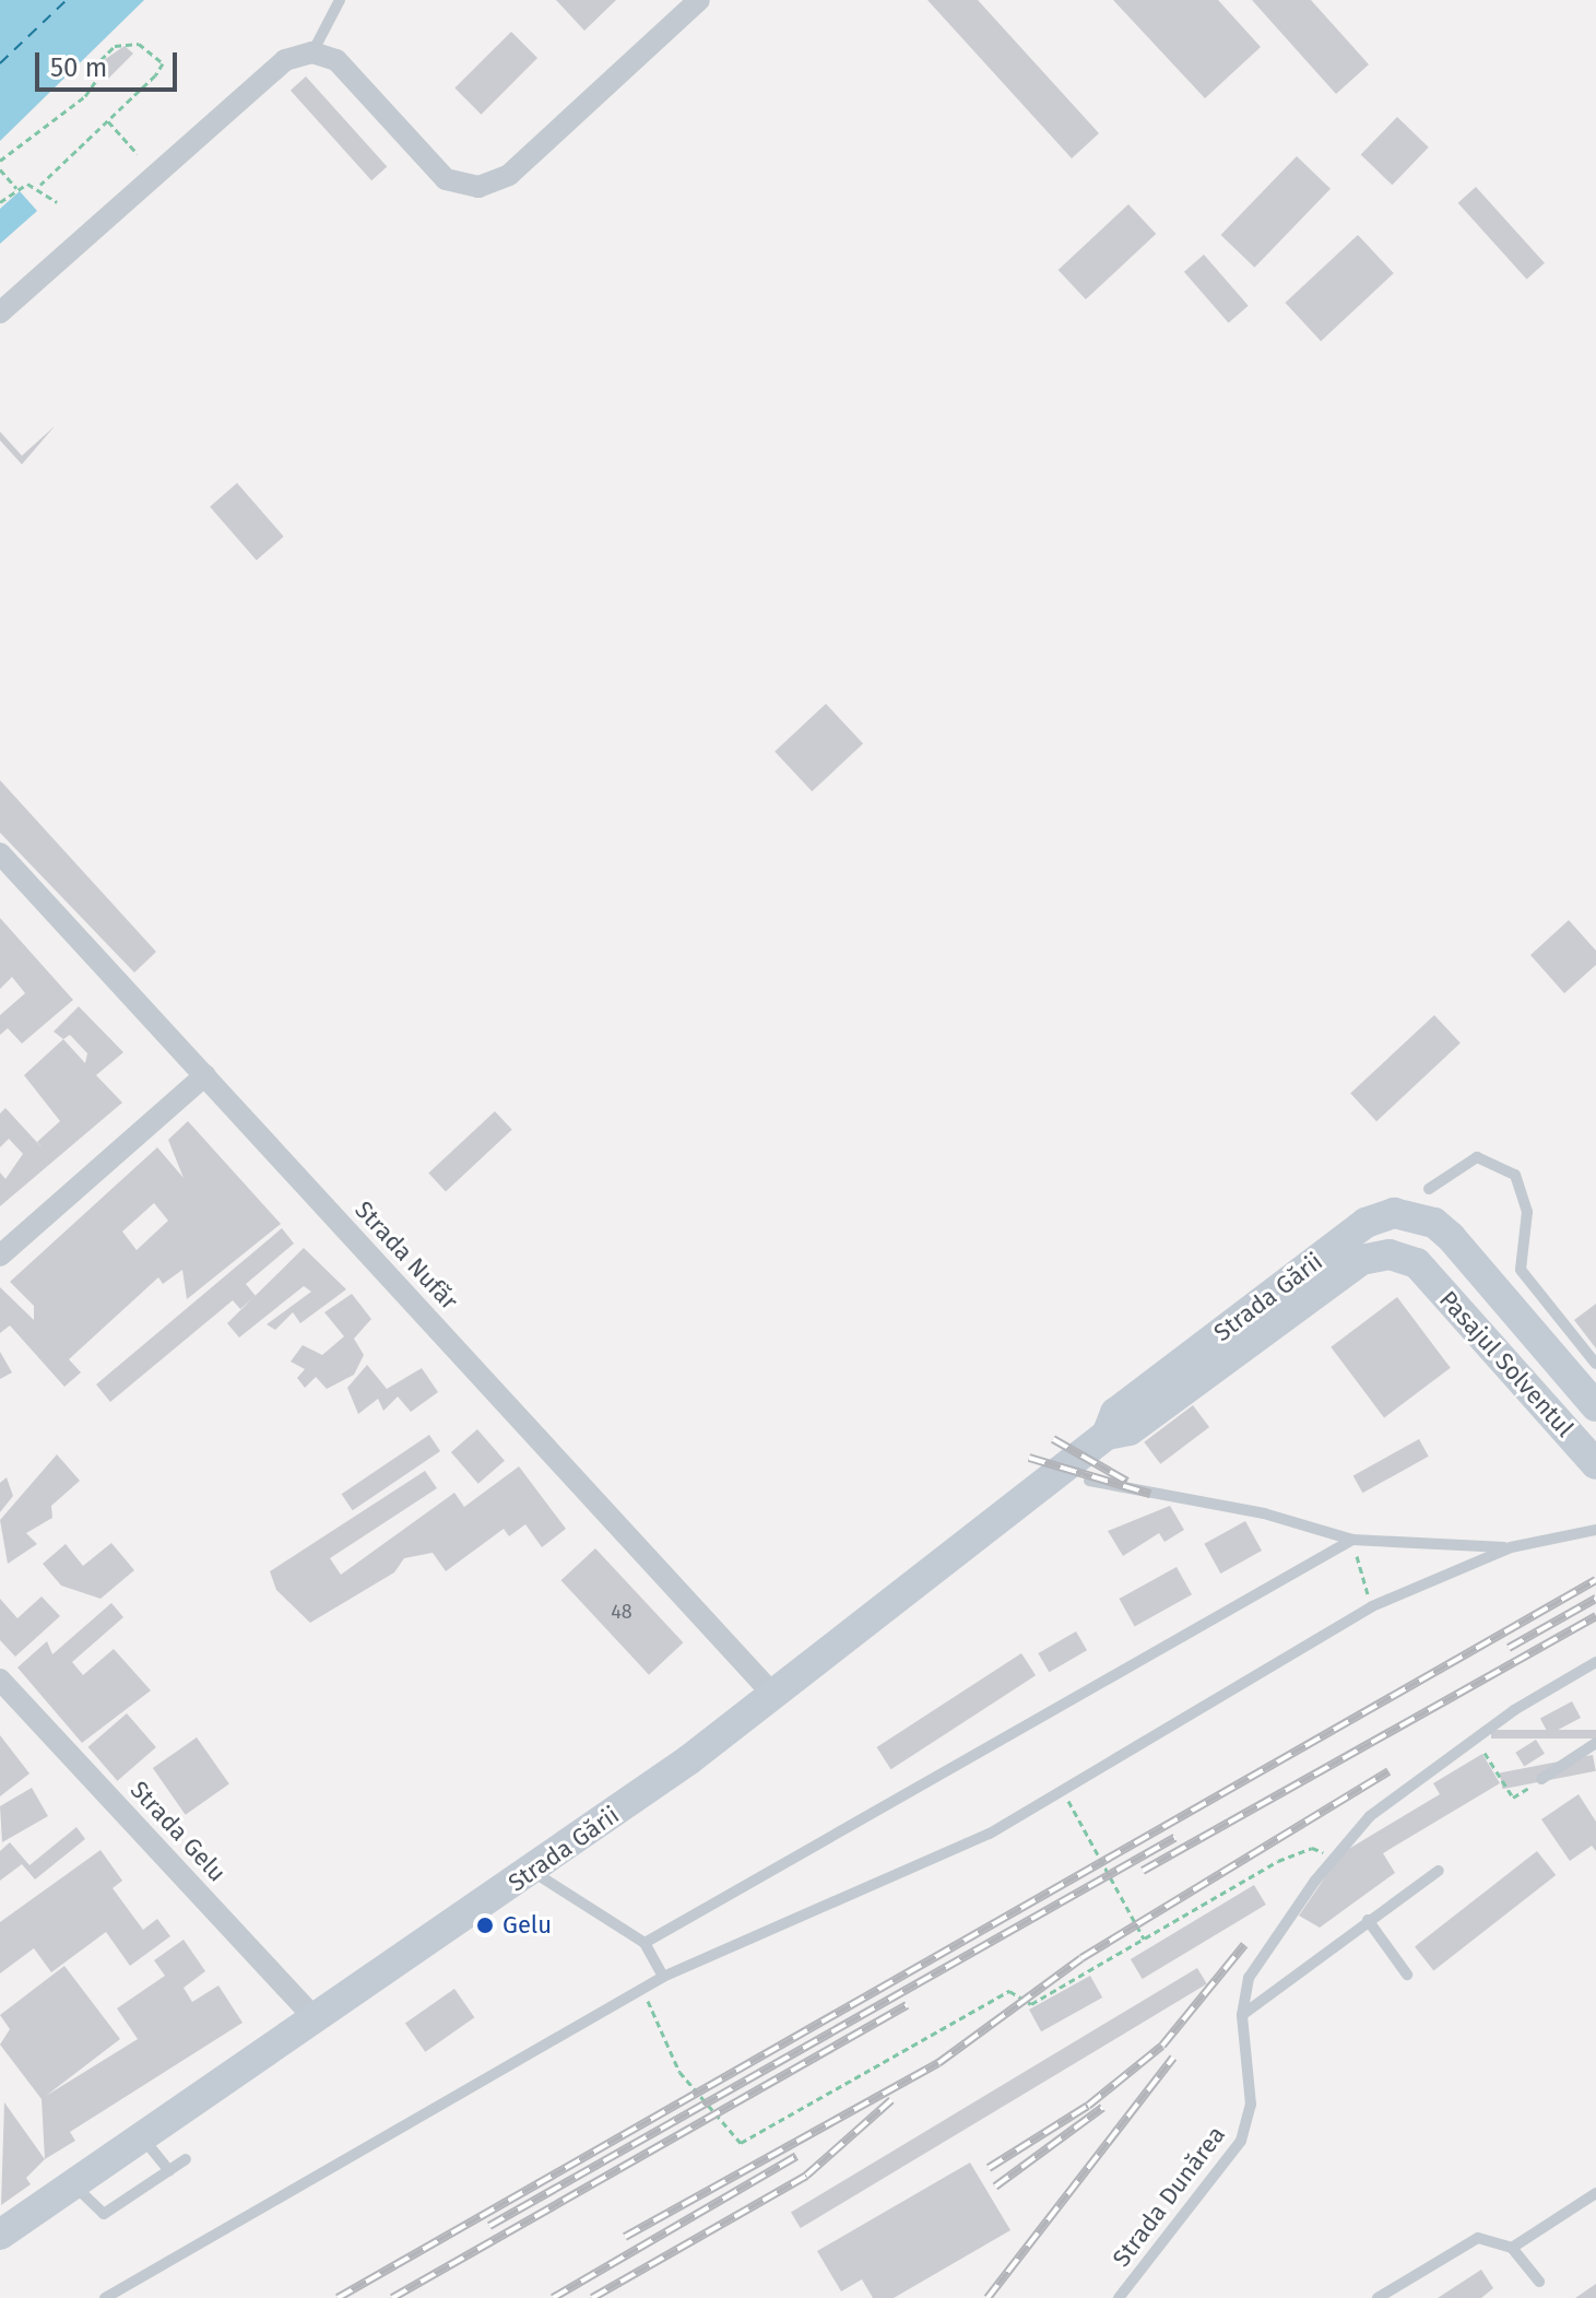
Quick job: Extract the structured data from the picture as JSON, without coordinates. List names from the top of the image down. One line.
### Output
{"streets":{"main road":["Strada Gării","Pasajul Solventul"],"street":["Strada Nufăr","Strada Gelu"],"lane":["Strada Dunărea"]},"crossings":[["Strada Nufăr","Strada Gării"],["Strada Gării","Pasajul Solventul"],["Strada Gării","Strada Gelu"]],"places":["Gelu"],"house_numbers":["48"],"scale_bar":"50 m"}
